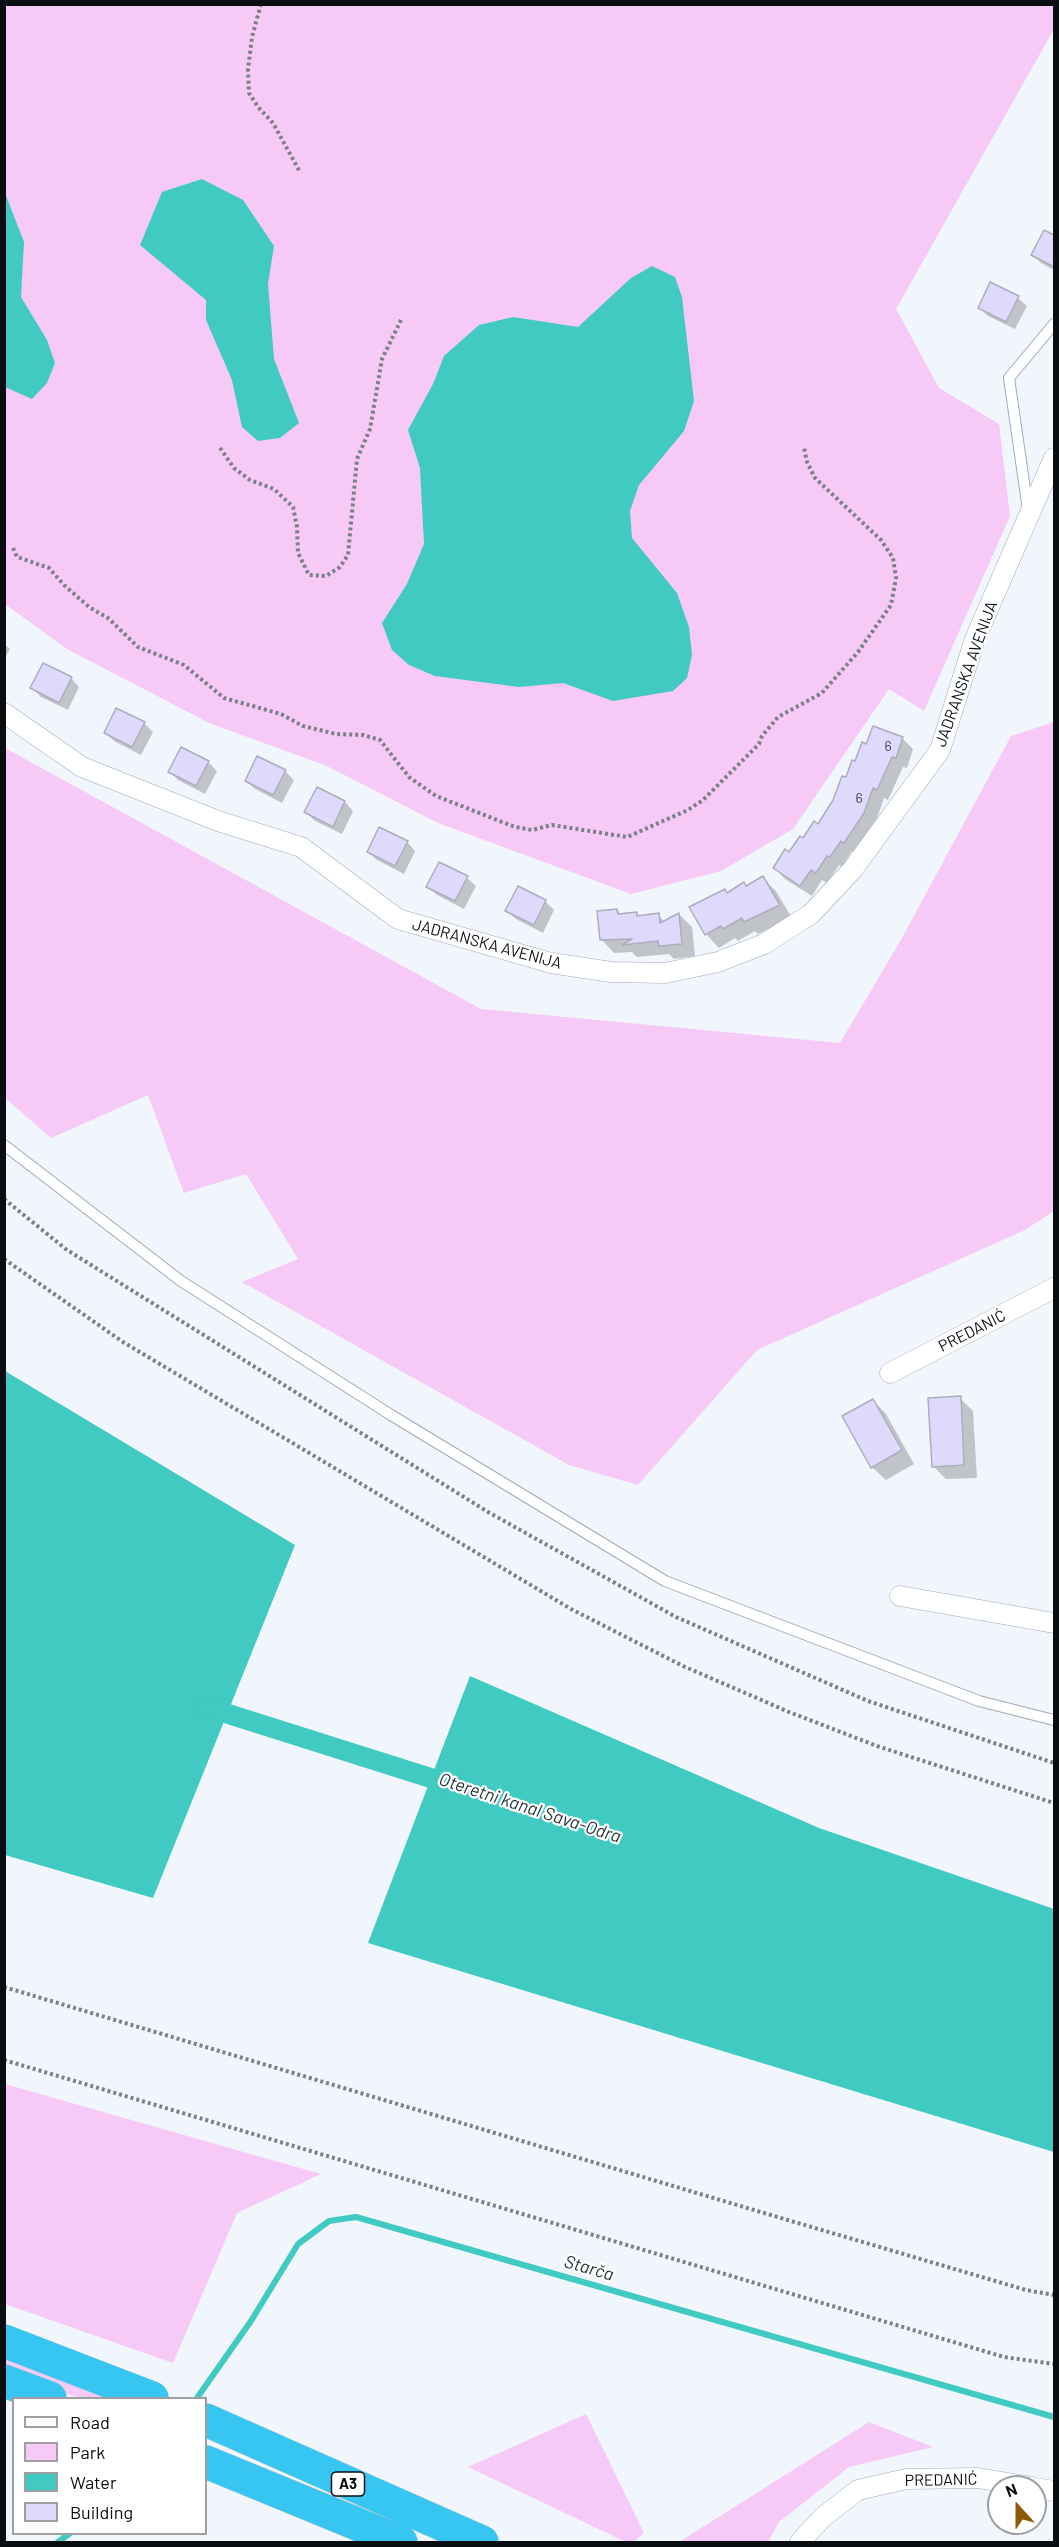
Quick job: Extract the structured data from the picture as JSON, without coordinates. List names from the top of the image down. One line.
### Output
{"streets":{"highway":["A3"],"street":["JADRANSKA AVENIJA","PREDANIĆ"]},"water":["Oteretni kanal Sava-Odra","Starča"],"house_numbers":["6","6"],"legend":["Road","Park","Water","Building"],"north":"top"}
